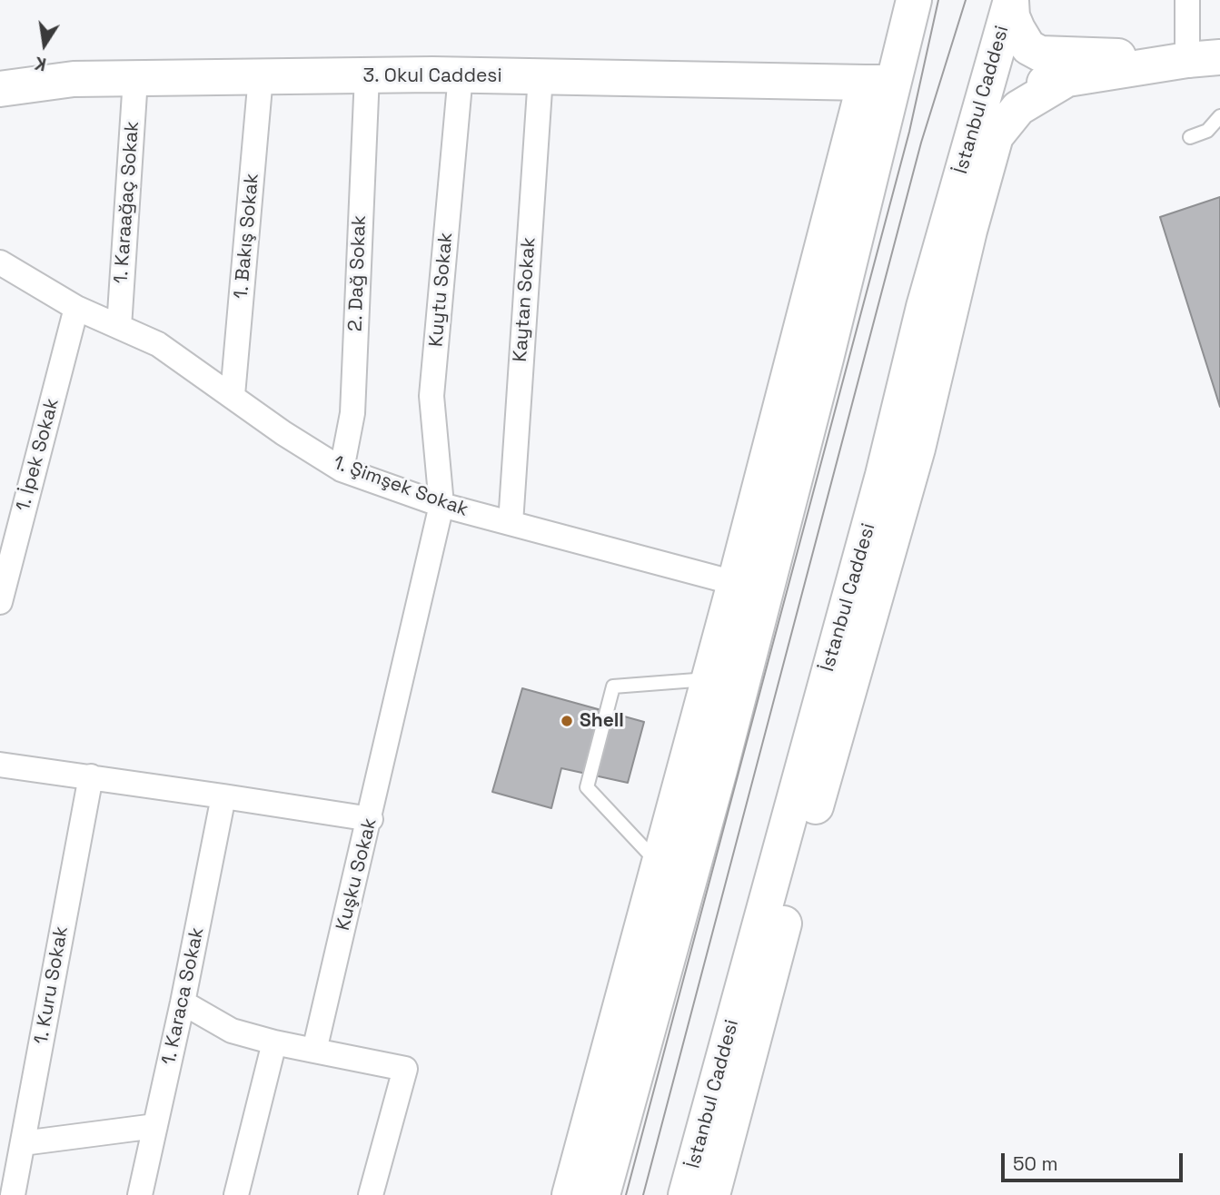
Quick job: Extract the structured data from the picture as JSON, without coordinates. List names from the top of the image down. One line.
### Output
{"streets":{"main road":["3. Okul Caddesi","İstanbul Caddesi"],"street":["1. Karaağaç Sokak","1. Bakış Sokak","2. Dağ Sokak","Kuytu Sokak","Kaytan Sokak","1. İpek Sokak","1. Şimşek Sokak","Kuşku Sokak","1. Kuru Sokak","1. Karaca Sokak"]},"crossings":[["3. Okul Caddesi","1. Karaağaç Sokak"],["3. Okul Caddesi","1. Bakış Sokak"],["3. Okul Caddesi","2. Dağ Sokak"],["3. Okul Caddesi","Kuytu Sokak"],["3. Okul Caddesi","Kaytan Sokak"],["1. Karaağaç Sokak","1. Şimşek Sokak"],["1. Bakış Sokak","1. Şimşek Sokak"],["2. Dağ Sokak","1. Şimşek Sokak"],["Kuytu Sokak","1. Şimşek Sokak"],["Kuytu Sokak","Kuşku Sokak"],["Kaytan Sokak","1. Şimşek Sokak"],["1. İpek Sokak","1. Şimşek Sokak"],["1. Şimşek Sokak","Kuşku Sokak"]],"places":["Shell"],"scale_bar":"50 m","north":"bottom"}
